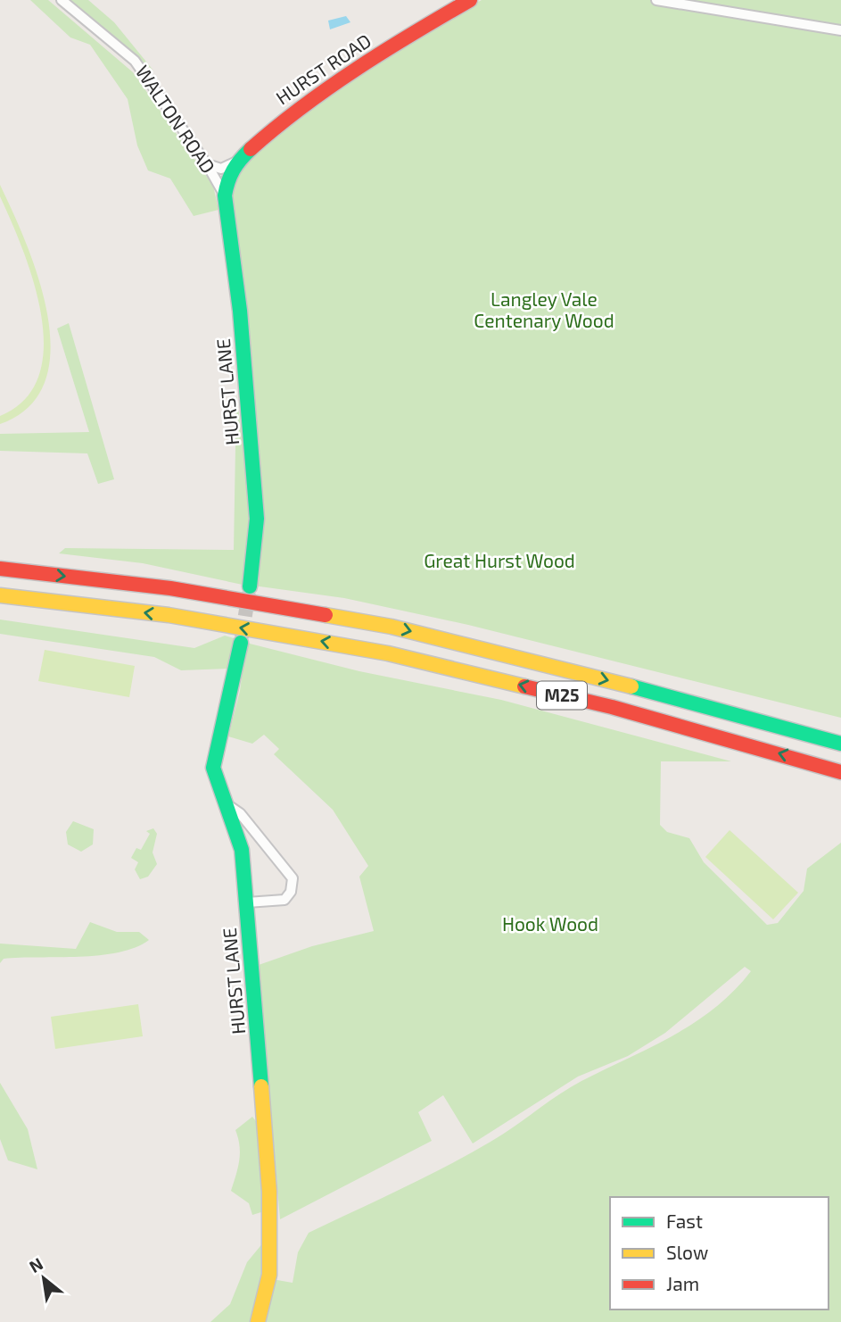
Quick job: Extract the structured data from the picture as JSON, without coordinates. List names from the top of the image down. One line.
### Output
{"streets":{"main road":["HURST ROAD","HURST LANE","M25"],"street":["WALTON ROAD"]},"crossings":[["HURST ROAD","WALTON ROAD"],["HURST ROAD","HURST LANE"],["WALTON ROAD","HURST LANE"]],"parks":["Langley Vale Centenary Wood","Great Hurst Wood","Hook Wood"],"legend":["Fast","Slow","Jam"],"north":"top left"}
